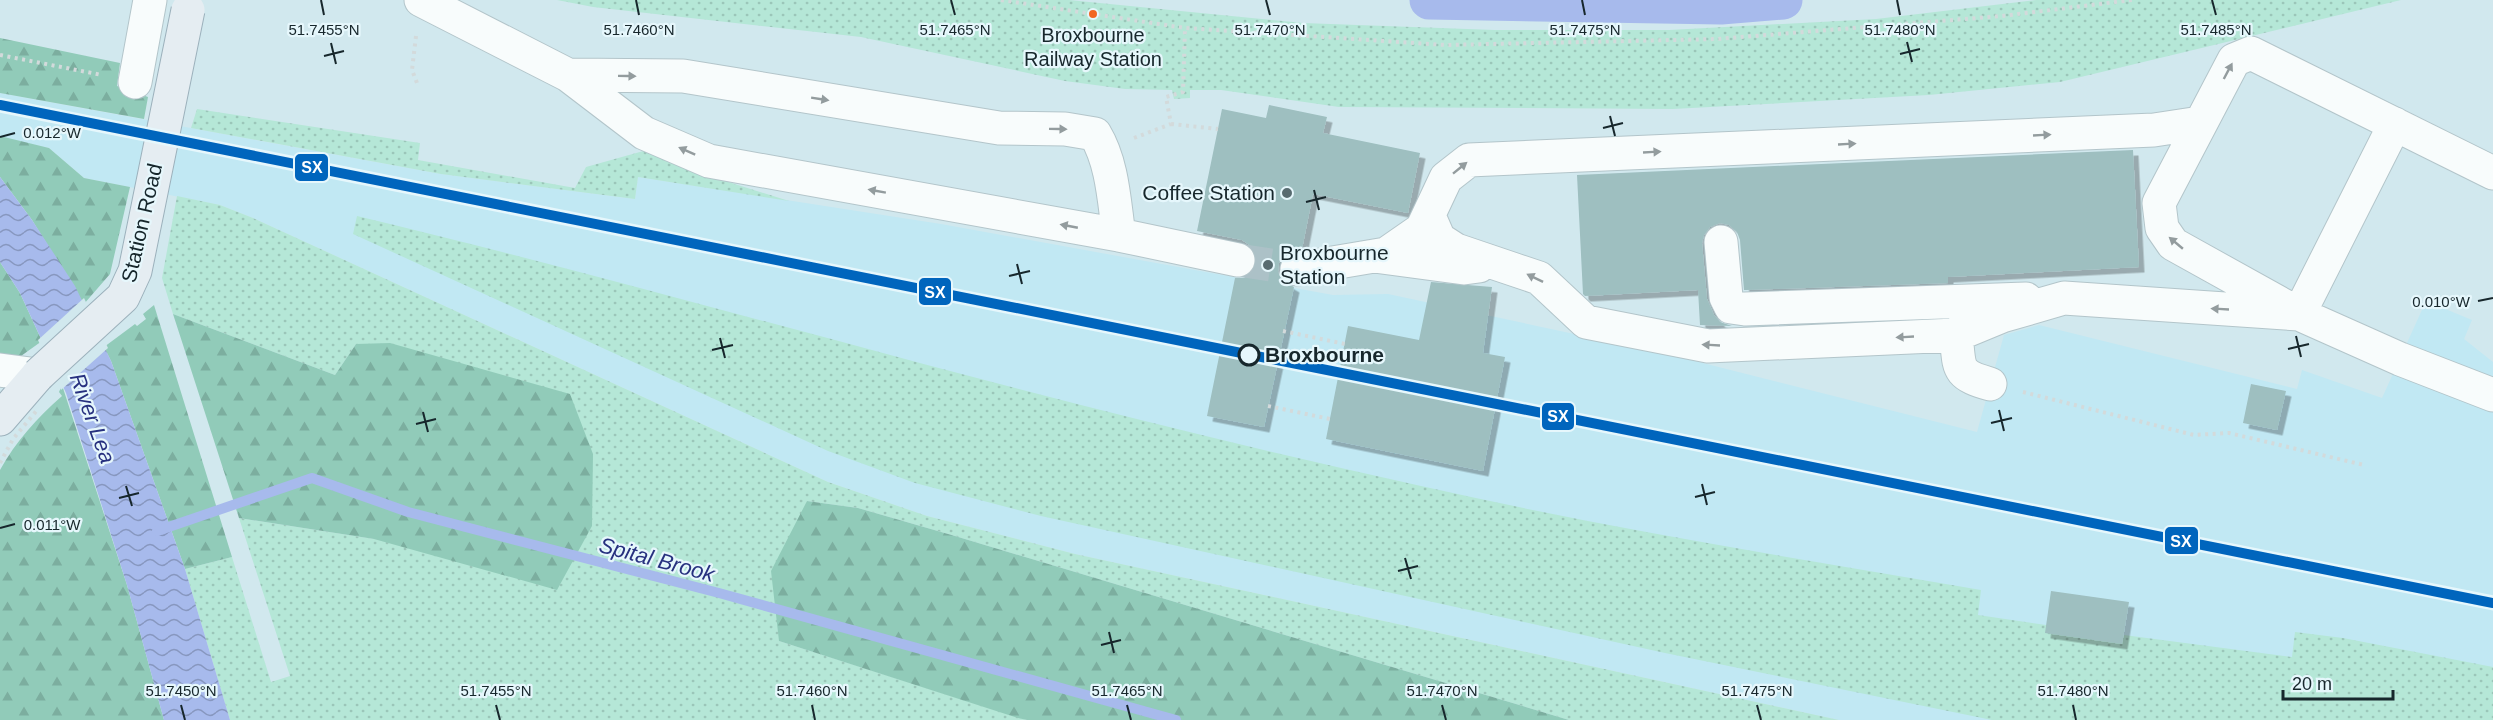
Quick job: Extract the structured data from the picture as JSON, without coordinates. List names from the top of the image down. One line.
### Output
{"streets":{"main road":["Station Road"]},"water":["River Lea","Spital Brook"],"places":["Broxbourne Railway Station","Coffee Station","Broxbourne Station","Broxbourne"],"lines":["transit line SX"],"scale_bar":"20 m","coordinates":["51.7455°N","51.7460°N","51.7465°N","51.7470°N","51.7475°N","51.7480°N","51.7485°N","0.012°W","0.010°W","0.011°W","51.7450°N"]}
